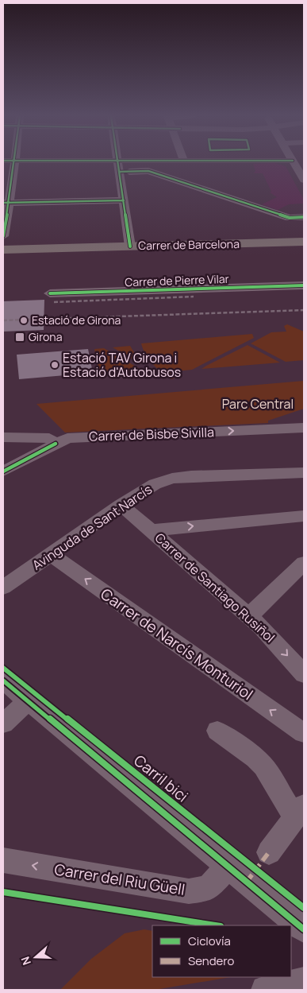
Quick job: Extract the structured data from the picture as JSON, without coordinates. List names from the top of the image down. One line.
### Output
{"streets":{"main road":["Carrer de Barcelona"],"street":["Carrer de Pierre Vilar","Carrer de Bisbe Sivilla","Avinguda de Sant Narcís","Carrer de Santiago Rusiñol","Carrer de Narcís Monturiol","Carrer del Riu Güell"],"cycle path":["Carril bici"]},"crossings":[["Avinguda de Sant Narcís","Carrer de Santiago Rusiñol"],["Avinguda de Sant Narcís","Carrer de Narcís Monturiol"]],"one_way":["Carrer del Riu Güell"],"parks":["Parc Central"],"places":{"other":["Estació de Girona","Estació TAV Girona i Estació d'Autobusos"],"transit":["Girona"]},"legend":["Ciclovía","Sendero"],"north":"left"}
